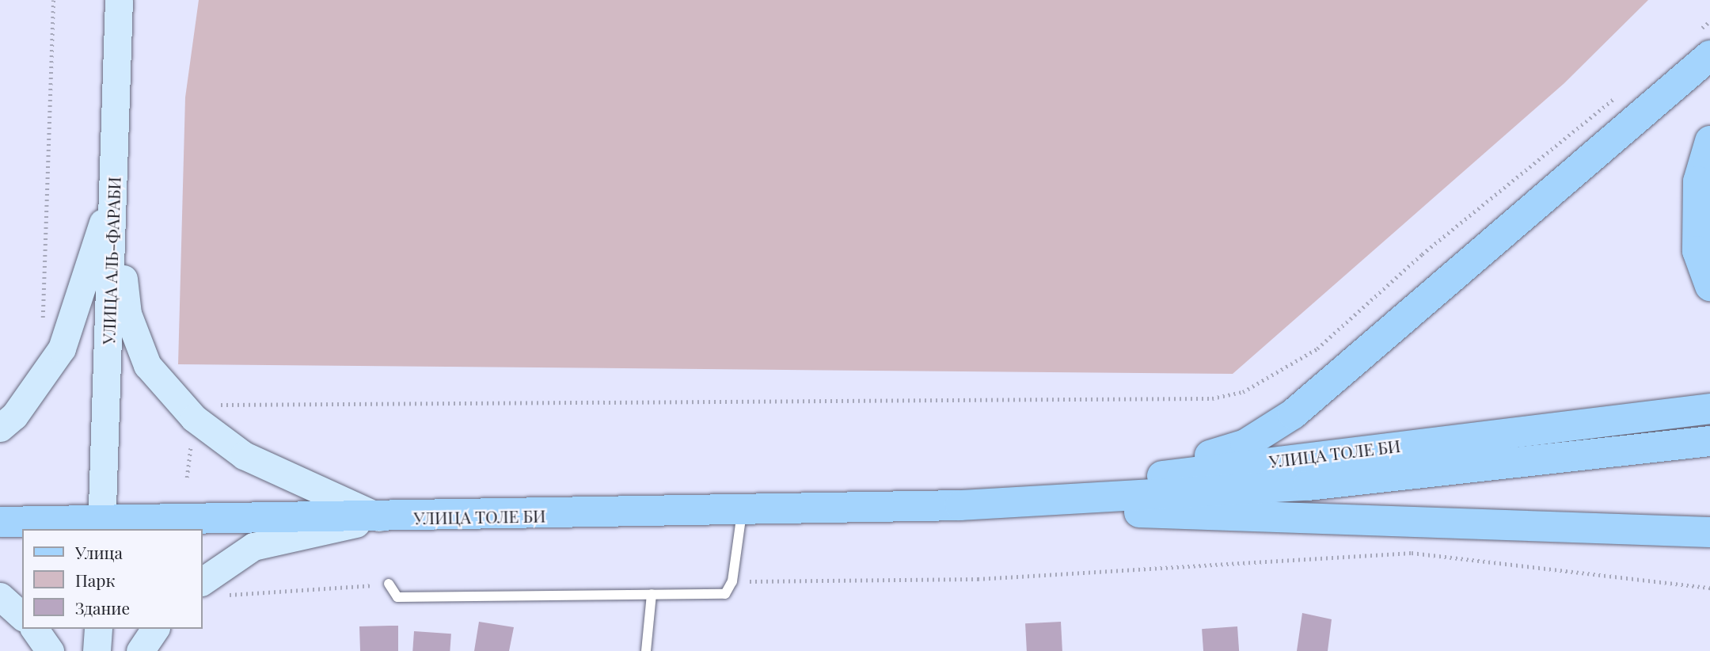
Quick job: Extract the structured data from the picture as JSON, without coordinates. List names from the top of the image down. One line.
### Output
{"streets":{"main road":["УЛИЦА АЛЬ-ФАРАБИ","УЛИЦА ТОЛЕ БИ"]},"crossings":[["УЛИЦА АЛЬ-ФАРАБИ","УЛИЦА ТОЛЕ БИ"]],"legend":["Улица","Парк","Здание"]}
